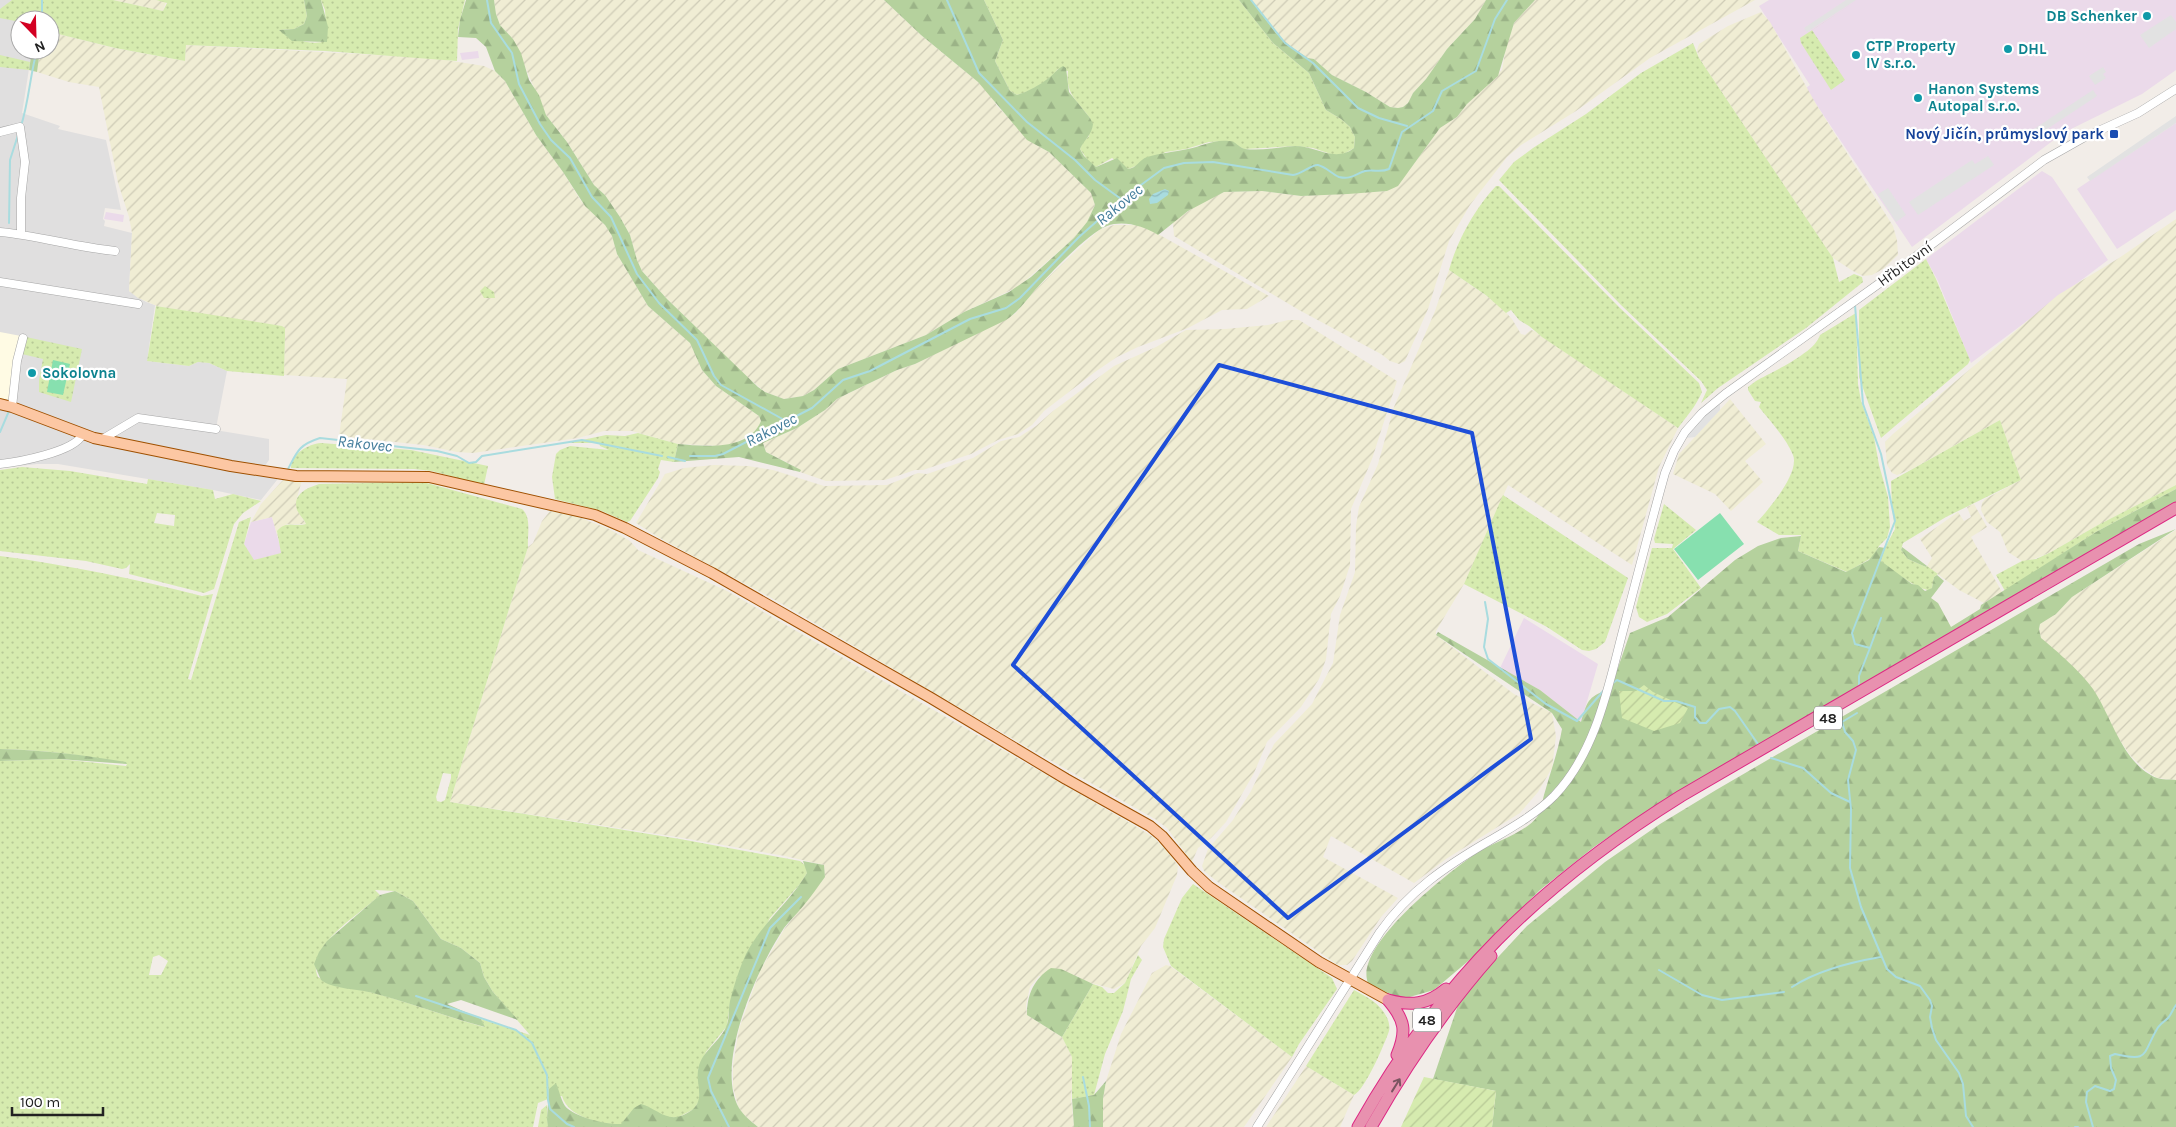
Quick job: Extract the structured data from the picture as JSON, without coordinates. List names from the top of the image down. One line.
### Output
{"streets":{"highway":["48"],"street":["Hřbitovní"]},"water":["Rakovec"],"places":{"other":["DB Schenker","DHL","CTP Property IV s.r.o.","Hanon Systems Autopal s.r.o.","Sokolovna"],"transit":["Nový Jičín, průmyslový park"]},"scale_bar":"100 m","north":"bottom right"}
